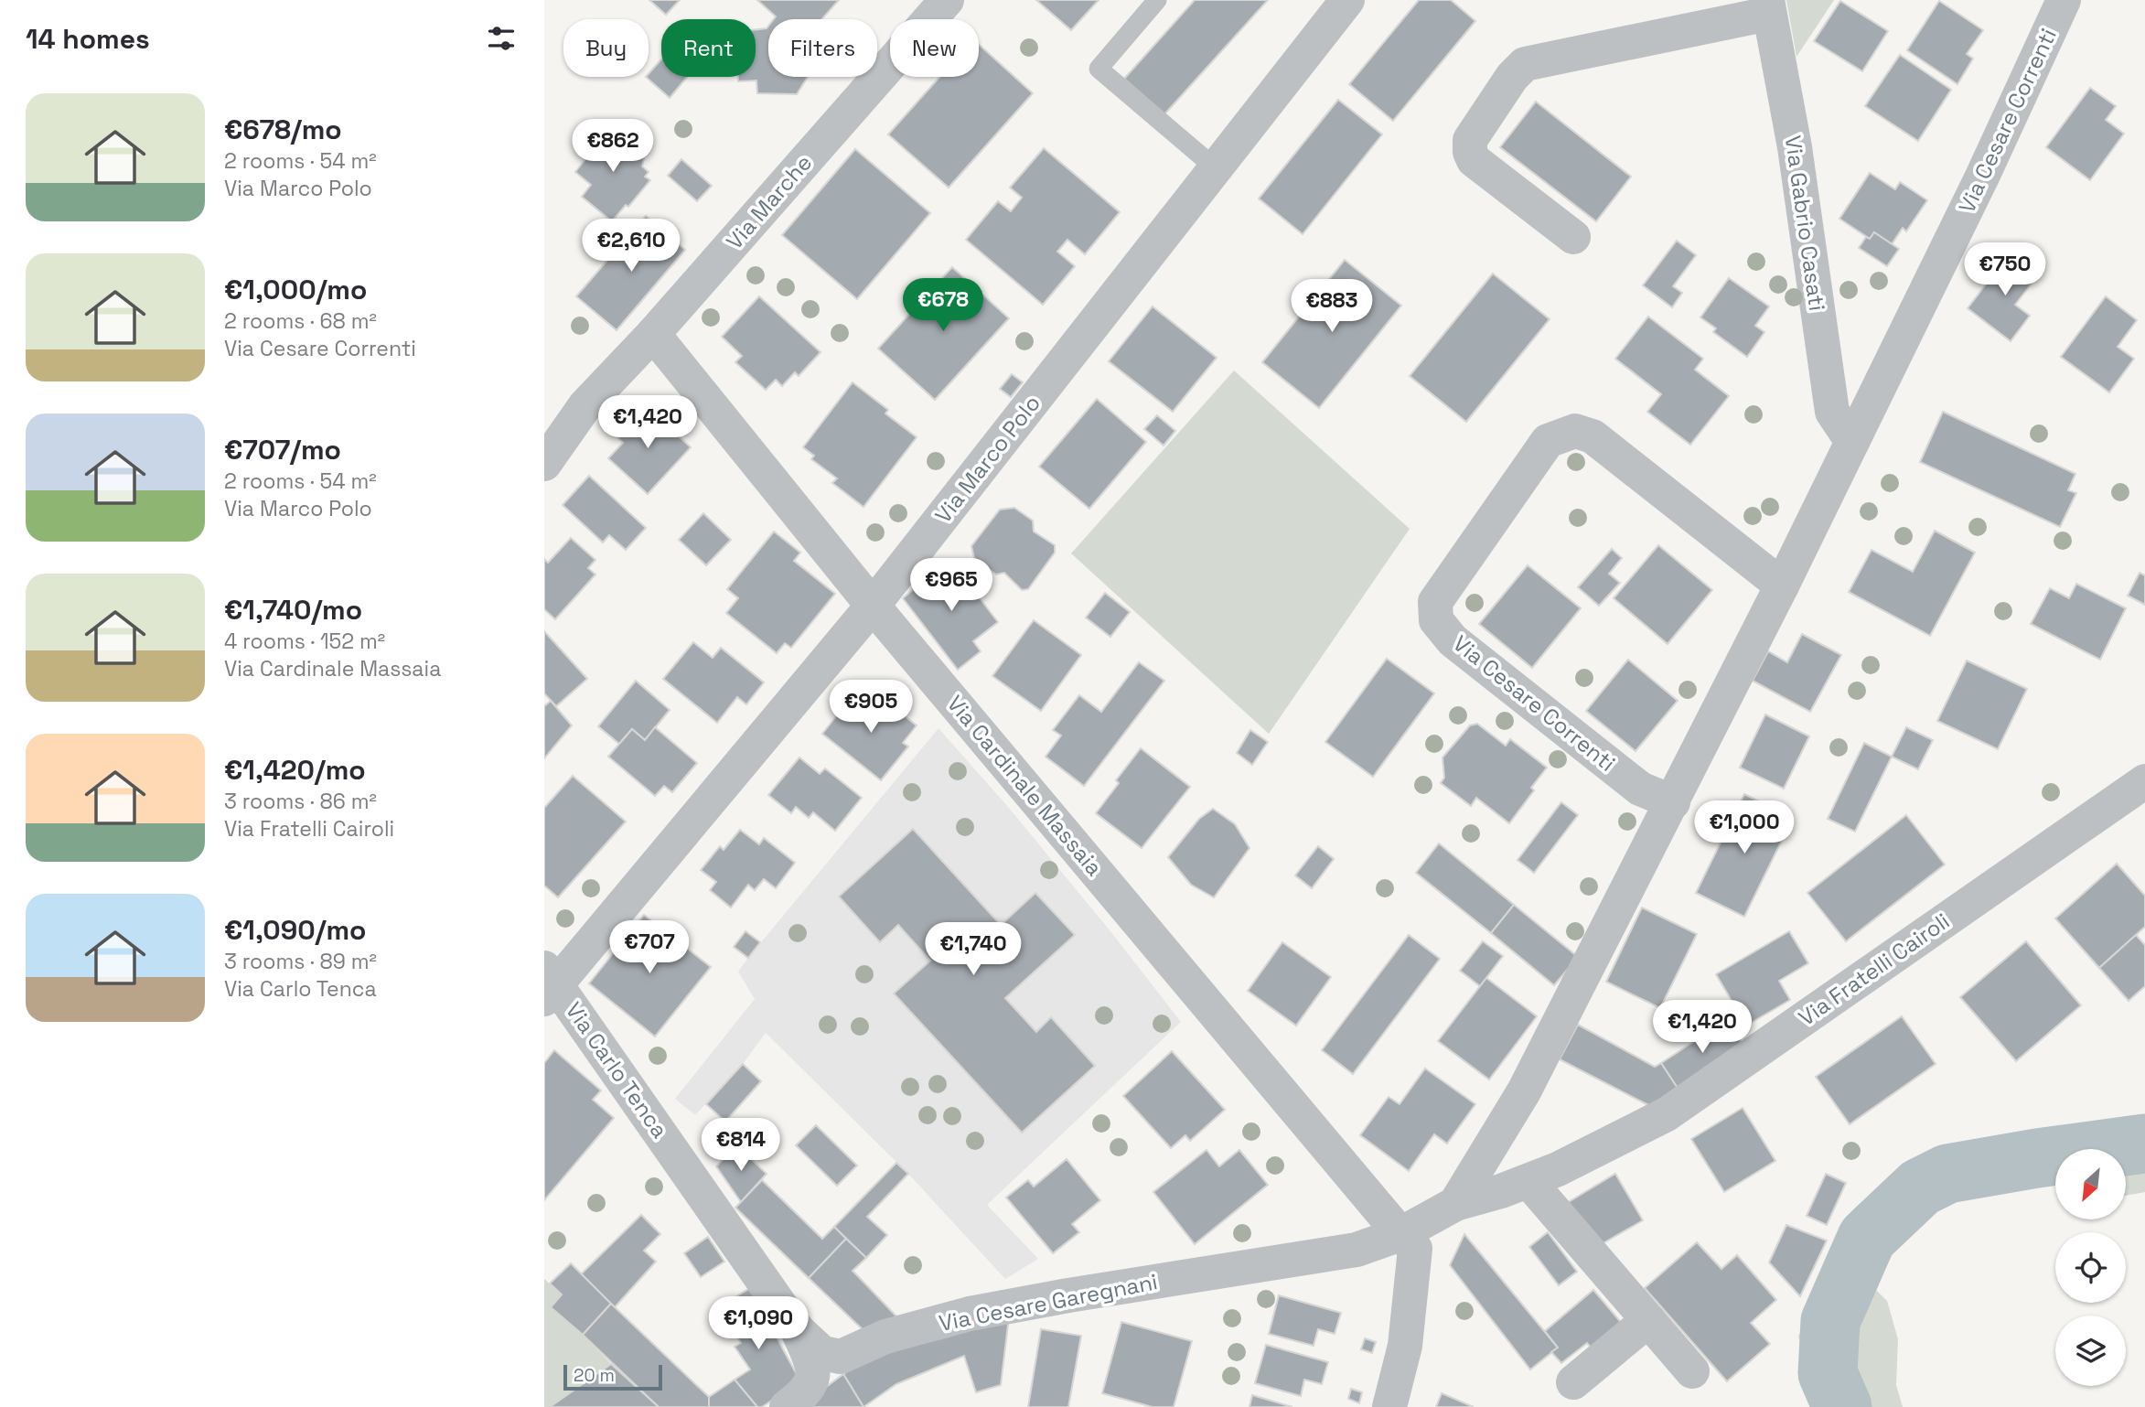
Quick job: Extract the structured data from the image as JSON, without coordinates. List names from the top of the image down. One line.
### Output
{"streets":{"street":["Via Cesare Correnti","Via Marche","Via Gabrio Casati","Via Marco Polo","Via Cardinale Massaia","Via Fratelli Cairoli","Via Carlo Tenca","Via Cesare Garegnani"]},"crossings":[["Via Cesare Correnti","Via Gabrio Casati"],["Via Cesare Correnti","Via Cardinale Massaia"],["Via Cesare Correnti","Via Fratelli Cairoli"],["Via Cesare Correnti","Via Cesare Garegnani"],["Via Marche","Via Cardinale Massaia"],["Via Marco Polo","Via Cardinale Massaia"],["Via Marco Polo","Via Carlo Tenca"],["Via Cardinale Massaia","Via Cesare Garegnani"],["Via Carlo Tenca","Via Cesare Garegnani"]],"scale_bar":"20 m","north":"bottom left","page":{"heading":"14 homes","chip":["Buy","Rent","Filters","New"],"list":[{"name":"€678/mo","note":"2 rooms · 54 m² · Via Marco Polo"},{"name":"€1,000/mo","note":"2 rooms · 68 m² · Via Cesare Correnti"},{"name":"€707/mo","note":"2 rooms · 54 m² · Via Marco Polo"},{"name":"€1,740/mo","note":"4 rooms · 152 m² · Via Cardinale Massaia"},{"name":"€1,420/mo","note":"3 rooms · 86 m² · Via Fratelli Cairoli"},{"name":"€1,090/mo","note":"3 rooms · 89 m² · Via Carlo Tenca"}],"price":["€862","€2,610","€750","€678","€883","€1,420","€965","€905","€1,000","€707","€1,740","€1,420","€814","€1,090"],"scale":"20 m"}}
